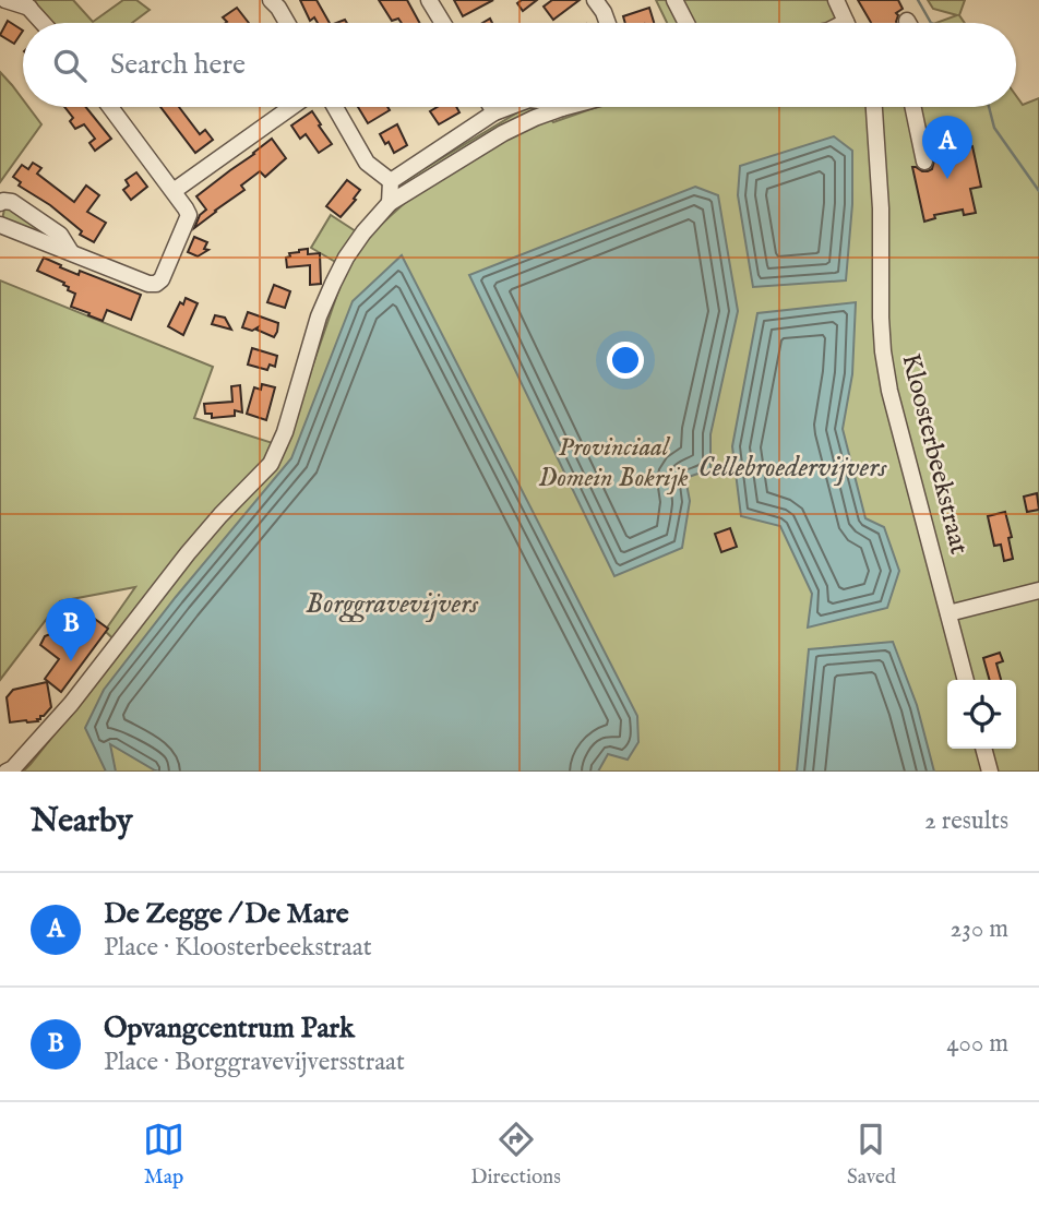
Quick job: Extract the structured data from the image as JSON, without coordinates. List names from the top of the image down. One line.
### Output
{"streets":{"street":["Kloosterbeekstraat"]},"water":["Cellebroedervijvers","Borggravevijvers"],"parks":["Provinciaal Domein Bokrijk"],"page":{"search":"Search here","pins":["A","B"],"heading":["Nearby","2 results"],"list":[{"mark":"A","name":"De Zegge / De Mare","note":"Place · Kloosterbeekstraat","value":"230 m"},{"mark":"B","name":"Opvangcentrum Park","note":"Place · Borggravevijversstraat","value":"400 m"}],"nav":["Map","Directions","Saved"]}}
